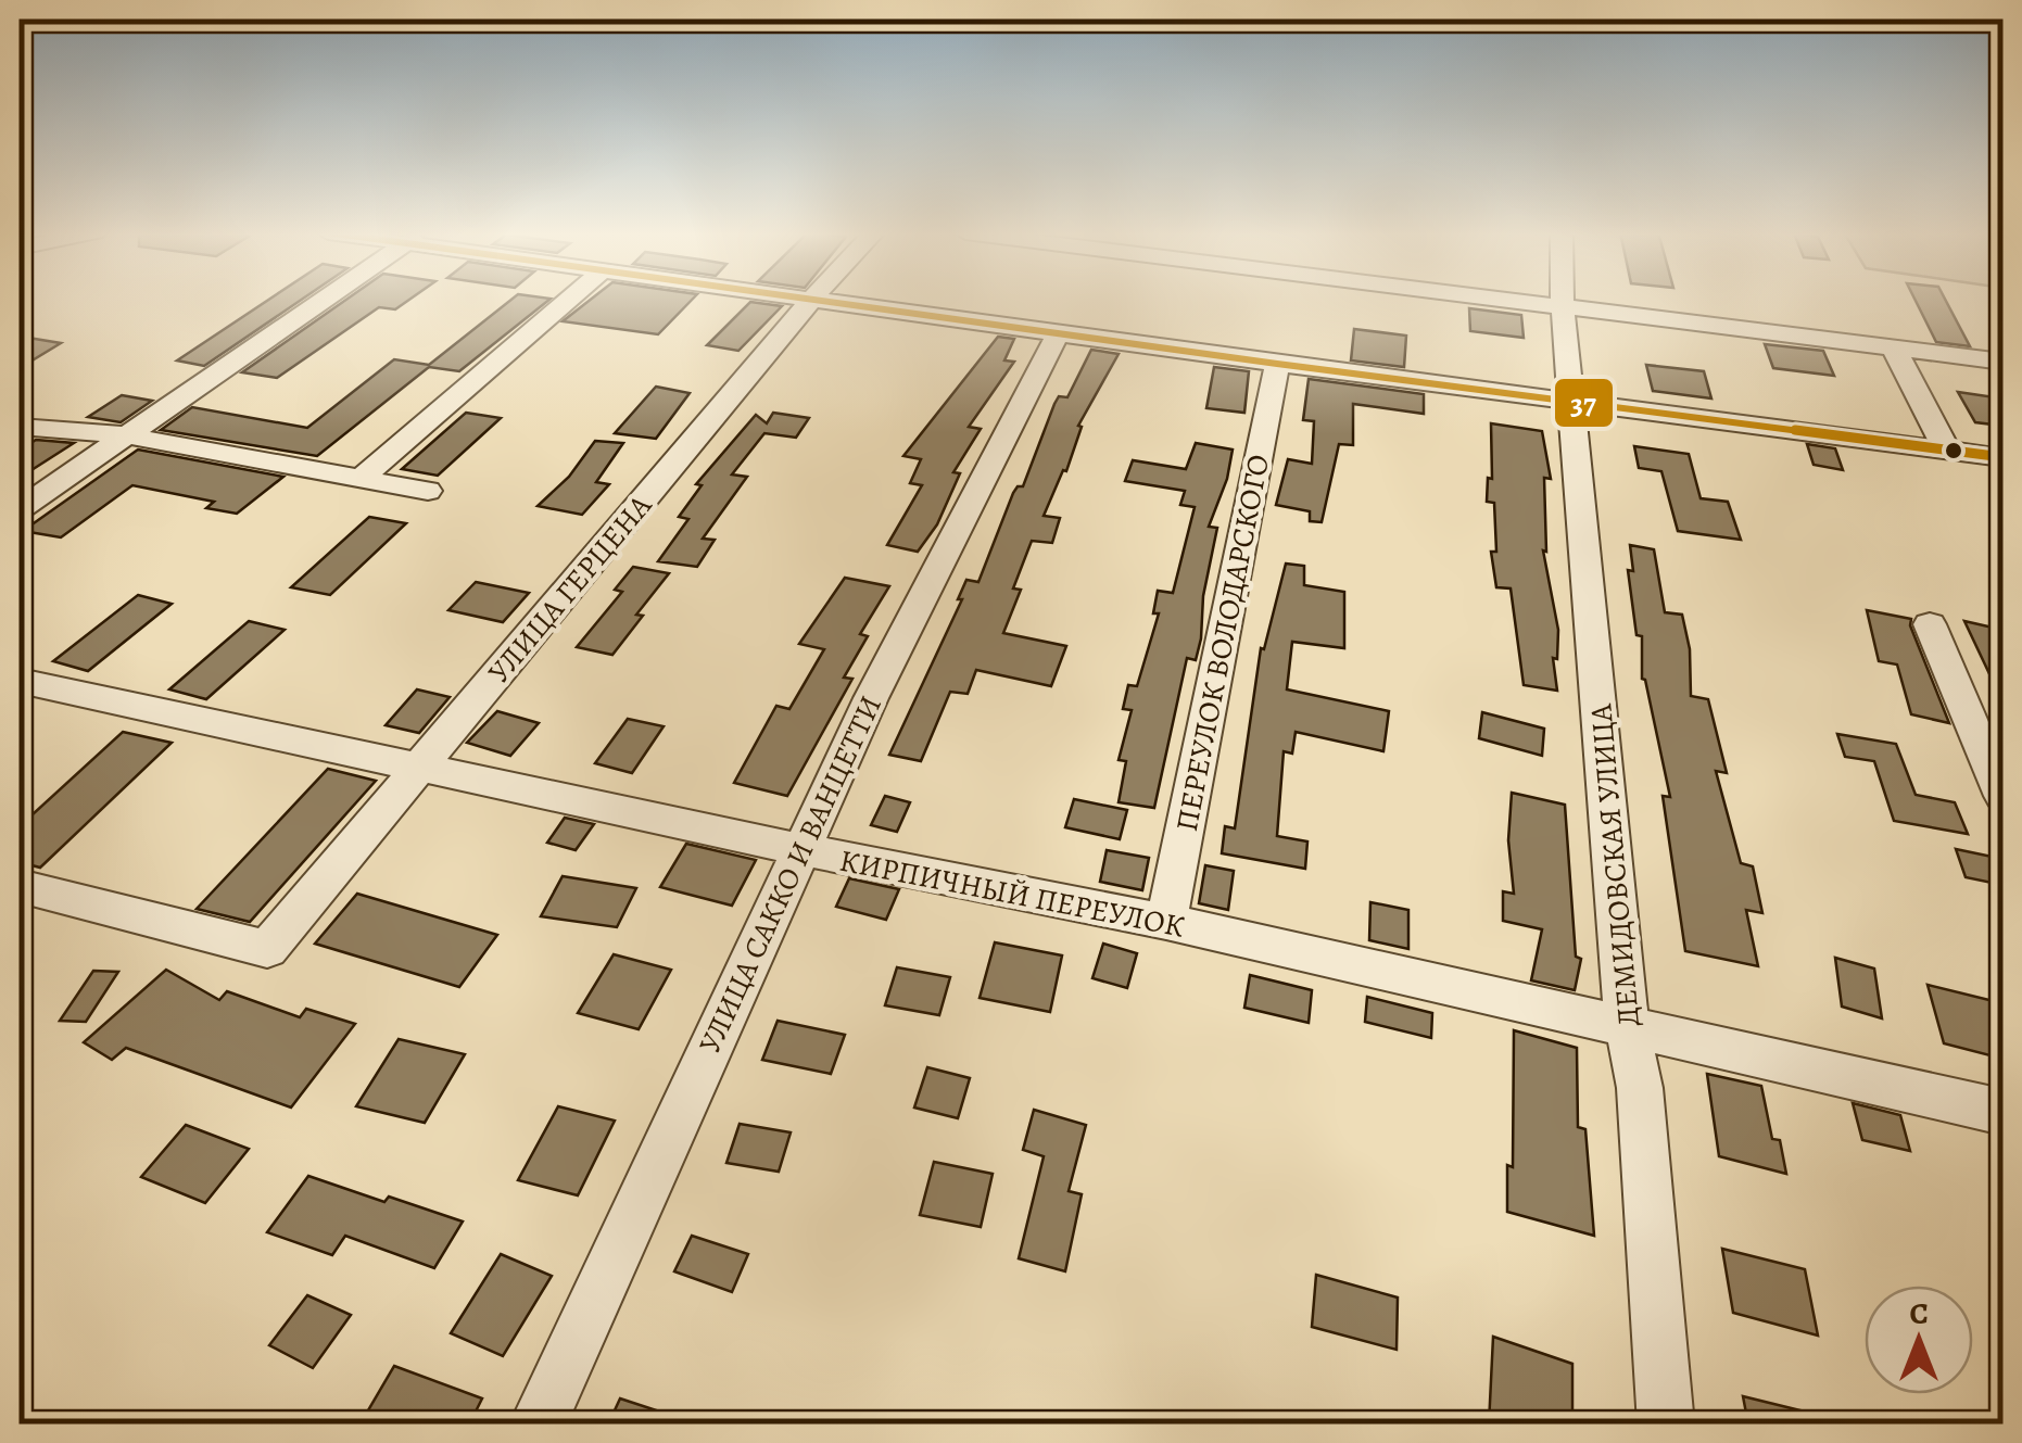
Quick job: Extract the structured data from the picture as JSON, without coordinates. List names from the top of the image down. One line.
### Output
{"streets":{"street":["УЛИЦА ГЕРЦЕНА","ПЕРЕУЛОК ВОЛОДАРСКОГО","ДЕМИДОВСКАЯ УЛИЦА","УЛИЦА САККО И ВАНЦЕТТИ","КИРПИЧНЫЙ ПЕРЕУЛОК"]},"crossings":[["УЛИЦА ГЕРЦЕНА","КИРПИЧНЫЙ ПЕРЕУЛОК"],["ПЕРЕУЛОК ВОЛОДАРСКОГО","КИРПИЧНЫЙ ПЕРЕУЛОК"],["ДЕМИДОВСКАЯ УЛИЦА","КИРПИЧНЫЙ ПЕРЕУЛОК"],["УЛИЦА САККО И ВАНЦЕТТИ","КИРПИЧНЫЙ ПЕРЕУЛОК"]],"lines":["transit line 37"],"north":"top"}
